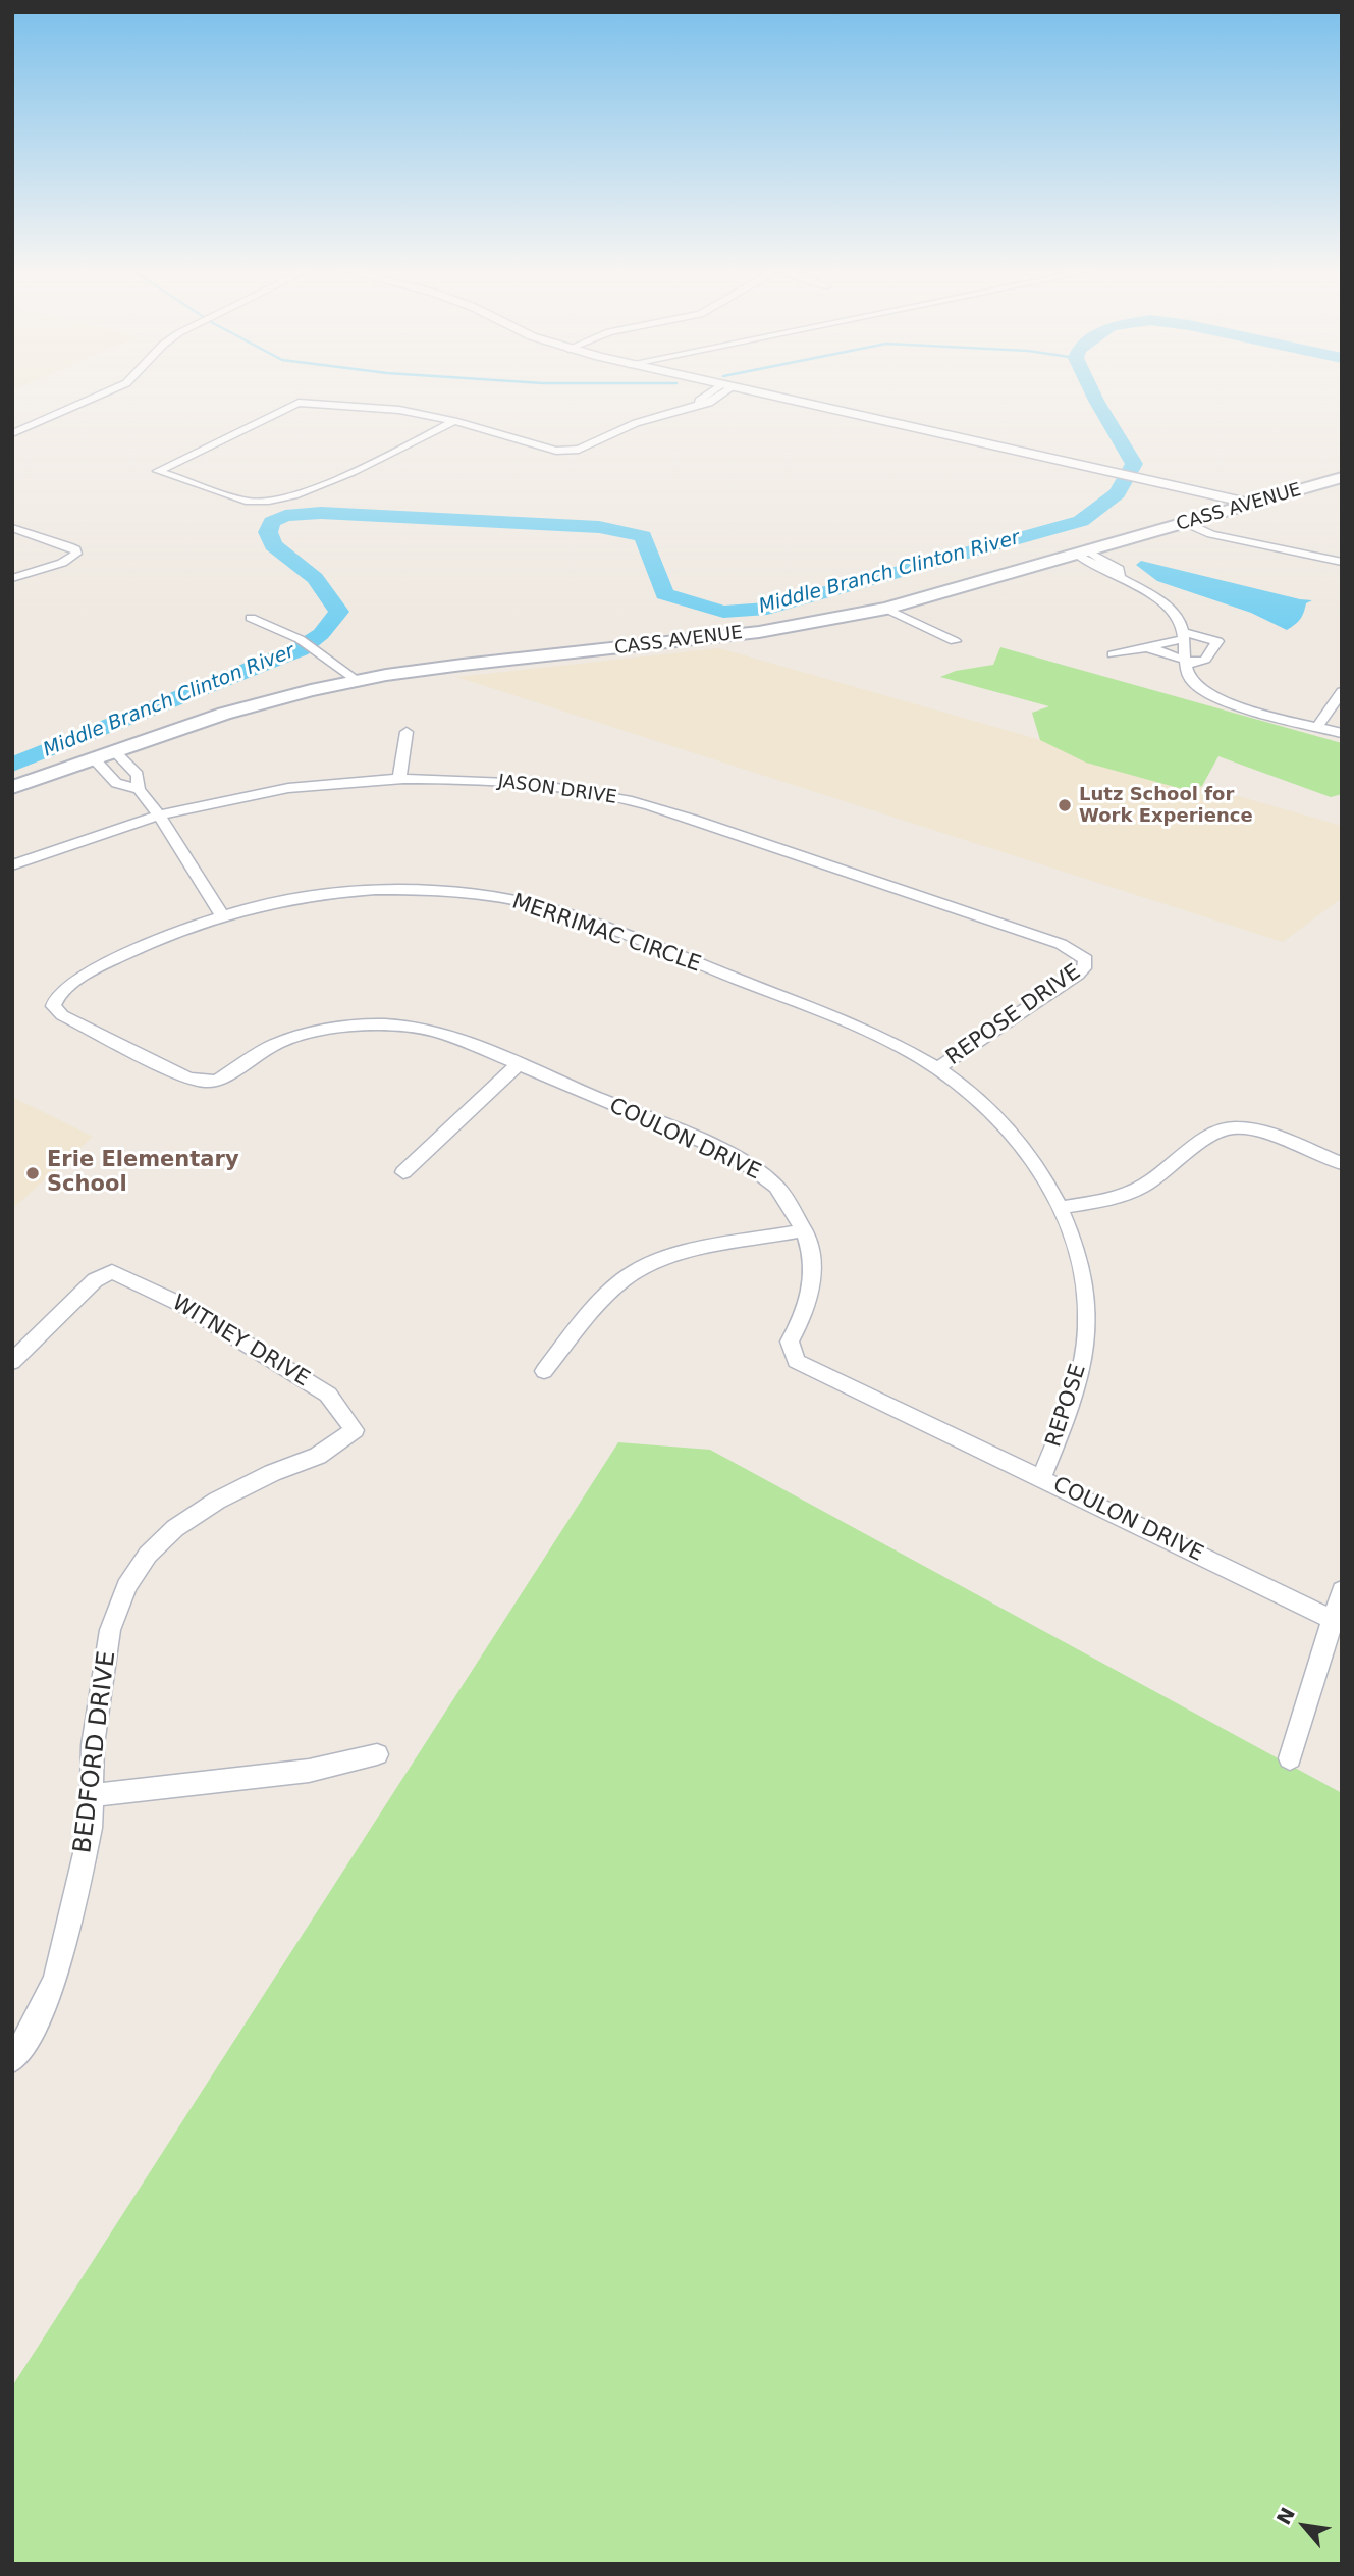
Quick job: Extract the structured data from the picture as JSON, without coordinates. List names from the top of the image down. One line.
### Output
{"streets":{"main road":["CASS AVENUE"],"street":["JASON DRIVE","MERRIMAC CIRCLE","REPOSE DRIVE","COULON DRIVE","WITNEY DRIVE","REPOSE","BEDFORD DRIVE"]},"crossings":[["JASON DRIVE","REPOSE DRIVE"],["MERRIMAC CIRCLE","REPOSE DRIVE"],["MERRIMAC CIRCLE","COULON DRIVE"],["MERRIMAC CIRCLE","REPOSE"],["COULON DRIVE","REPOSE"],["WITNEY DRIVE","BEDFORD DRIVE"]],"water":["Middle Branch Clinton River"],"places":["Lutz School for Work Experience","Erie Elementary School"],"north":"top left"}
